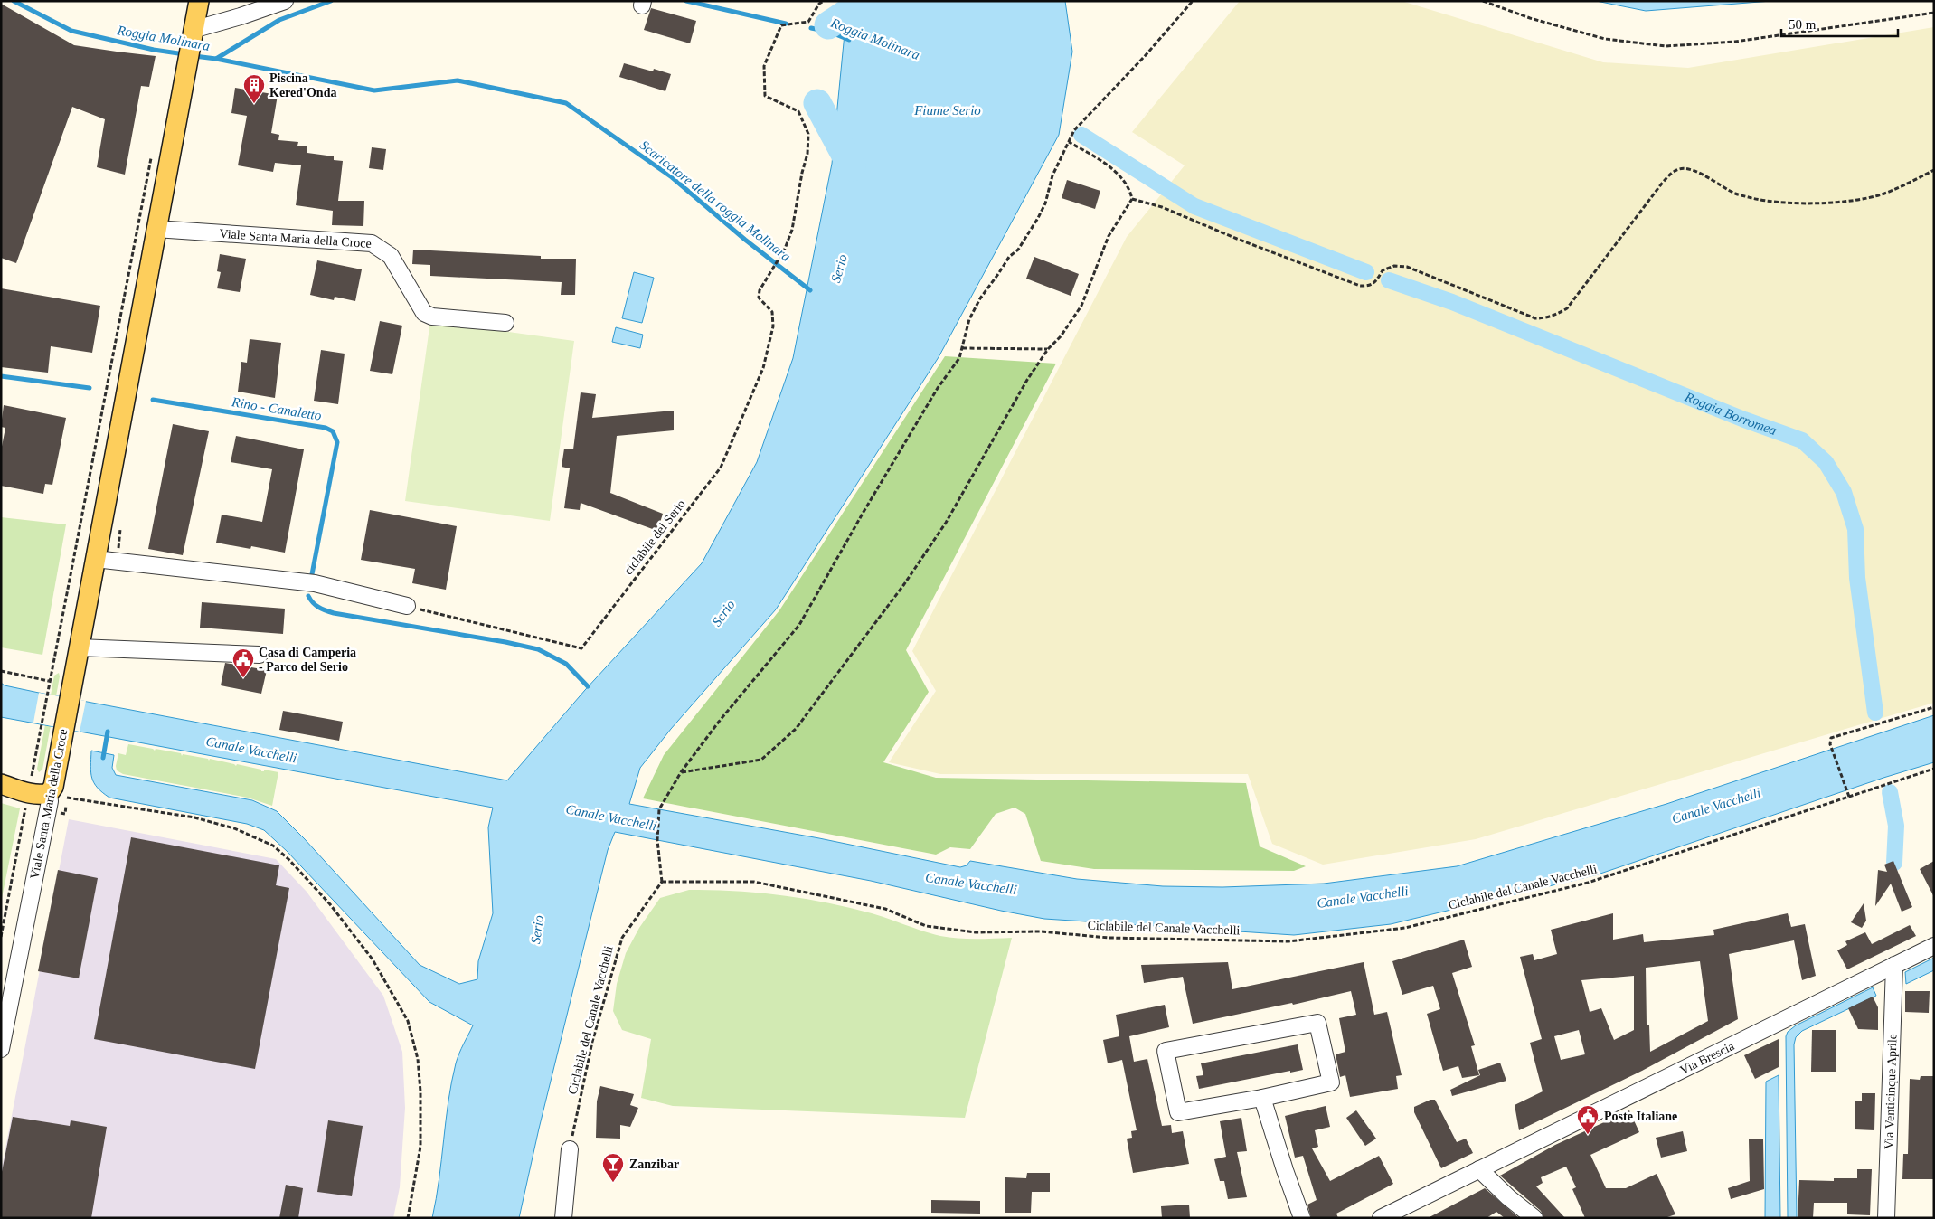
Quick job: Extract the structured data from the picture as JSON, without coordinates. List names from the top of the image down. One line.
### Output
{"streets":{"main road":["Viale Santa Maria della Croce"],"street":["Via Brescia","Via Venticinque Aprile"],"path":["ciclabile del Serio","Ciclabile del Canale Vacchelli"]},"crossings":[["Via Brescia","Via Venticinque Aprile"]],"water":["Roggia Molinara","Fiume Serio","Scaricatore della roggia Molinara","Serio","Rino - Canaletto","Roggia Borromea","Canale Vacchelli"],"places":{"building":["Piscina Kered'Onda"],"public building":["Casa di Camperia - Parco del Serio","Poste Italiane"],"bar":["Zanzibar"]},"scale_bar":"50 m"}
